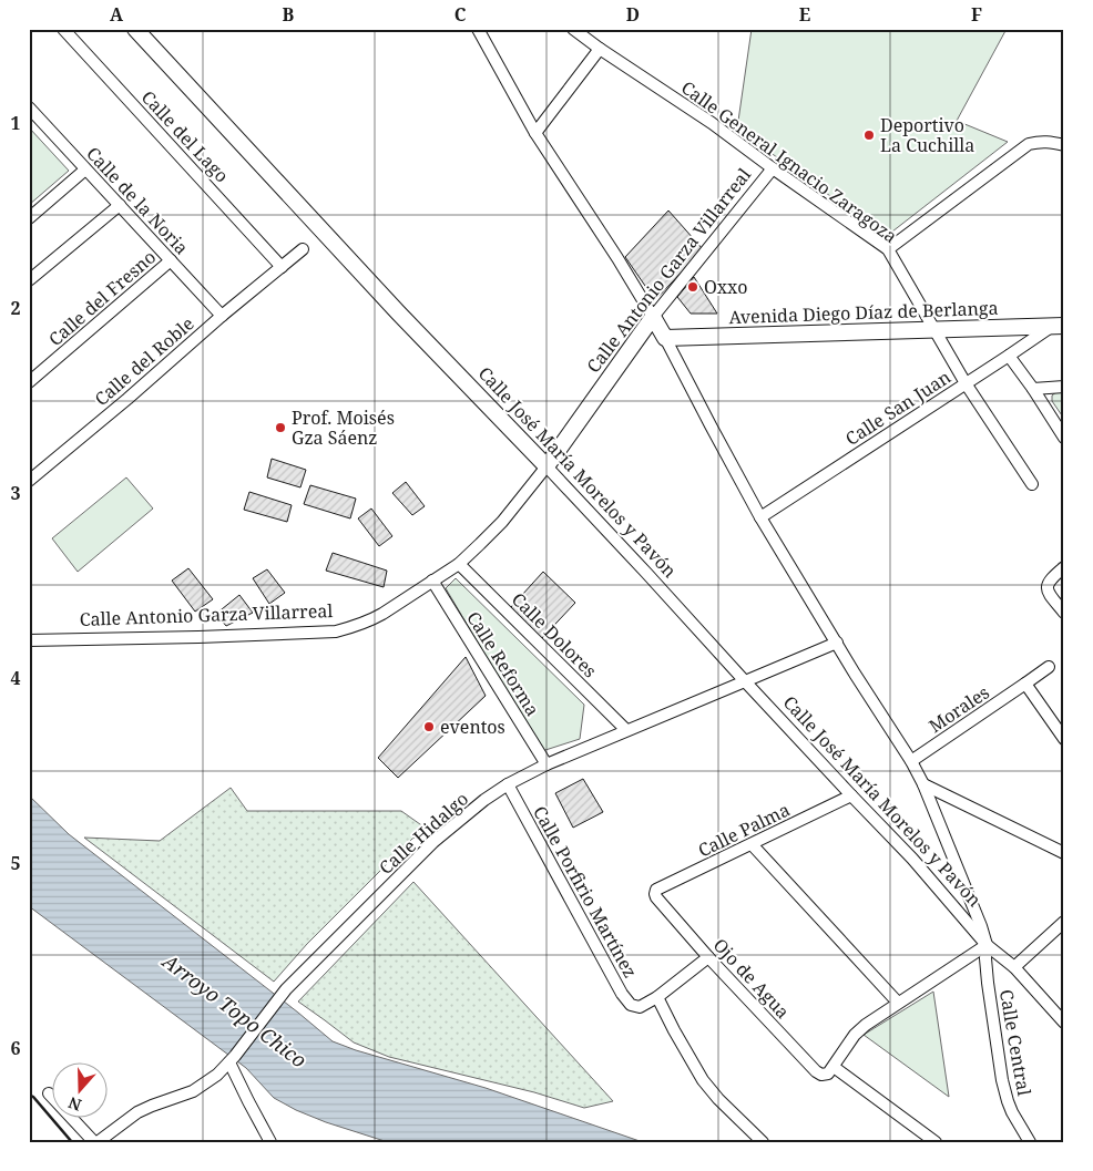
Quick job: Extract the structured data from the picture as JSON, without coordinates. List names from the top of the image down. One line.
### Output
{"streets":{"street":["Calle del Lago","Calle General Ignacio Zaragoza","Calle de la Noria","Calle Antonio Garza Villarreal","Calle del Fresno","Avenida Diego Díaz de Berlanga","Calle del Roble","Calle San Juan","Calle José María Morelos y Pavón","Calle Dolores","Calle Reforma","Morales","Calle Palma","Calle Hidalgo","Calle Porfirio Martínez","Ojo de Agua","Calle Central"]},"crossings":[["Calle del Lago","Calle del Roble"],["Calle General Ignacio Zaragoza","Calle Antonio Garza Villarreal"],["Calle General Ignacio Zaragoza","Avenida Diego Díaz de Berlanga"],["Calle General Ignacio Zaragoza","Calle San Juan"],["Calle de la Noria","Calle del Fresno"],["Calle de la Noria","Calle del Roble"],["Calle Antonio Garza Villarreal","Calle José María Morelos y Pavón"],["Calle Antonio Garza Villarreal","Calle Dolores"],["Calle Antonio Garza Villarreal","Calle Reforma"],["Avenida Diego Díaz de Berlanga","Calle San Juan"],["Avenida Diego Díaz de Berlanga","Calle Central"],["Calle San Juan","Calle Central"],["Calle José María Morelos y Pavón","Calle Palma"],["Calle José María Morelos y Pavón","Calle Hidalgo"],["Calle José María Morelos y Pavón","Calle Central"],["Calle Dolores","Calle Hidalgo"],["Calle Reforma","Calle Hidalgo"],["Morales","Calle Central"],["Calle Palma","Ojo de Agua"],["Calle Hidalgo","Calle Porfirio Martínez"],["Calle Hidalgo","Calle Central"]],"water":["Arroyo Topo Chico"],"places":["Deportivo La Cuchilla","Oxxo","Prof. Moisés Gza Sáenz","eventos"],"north":"bottom","grid":{"columns":["A","B","C","D","E","F"],"rows":["1","2","3","4","5","6"]}}
